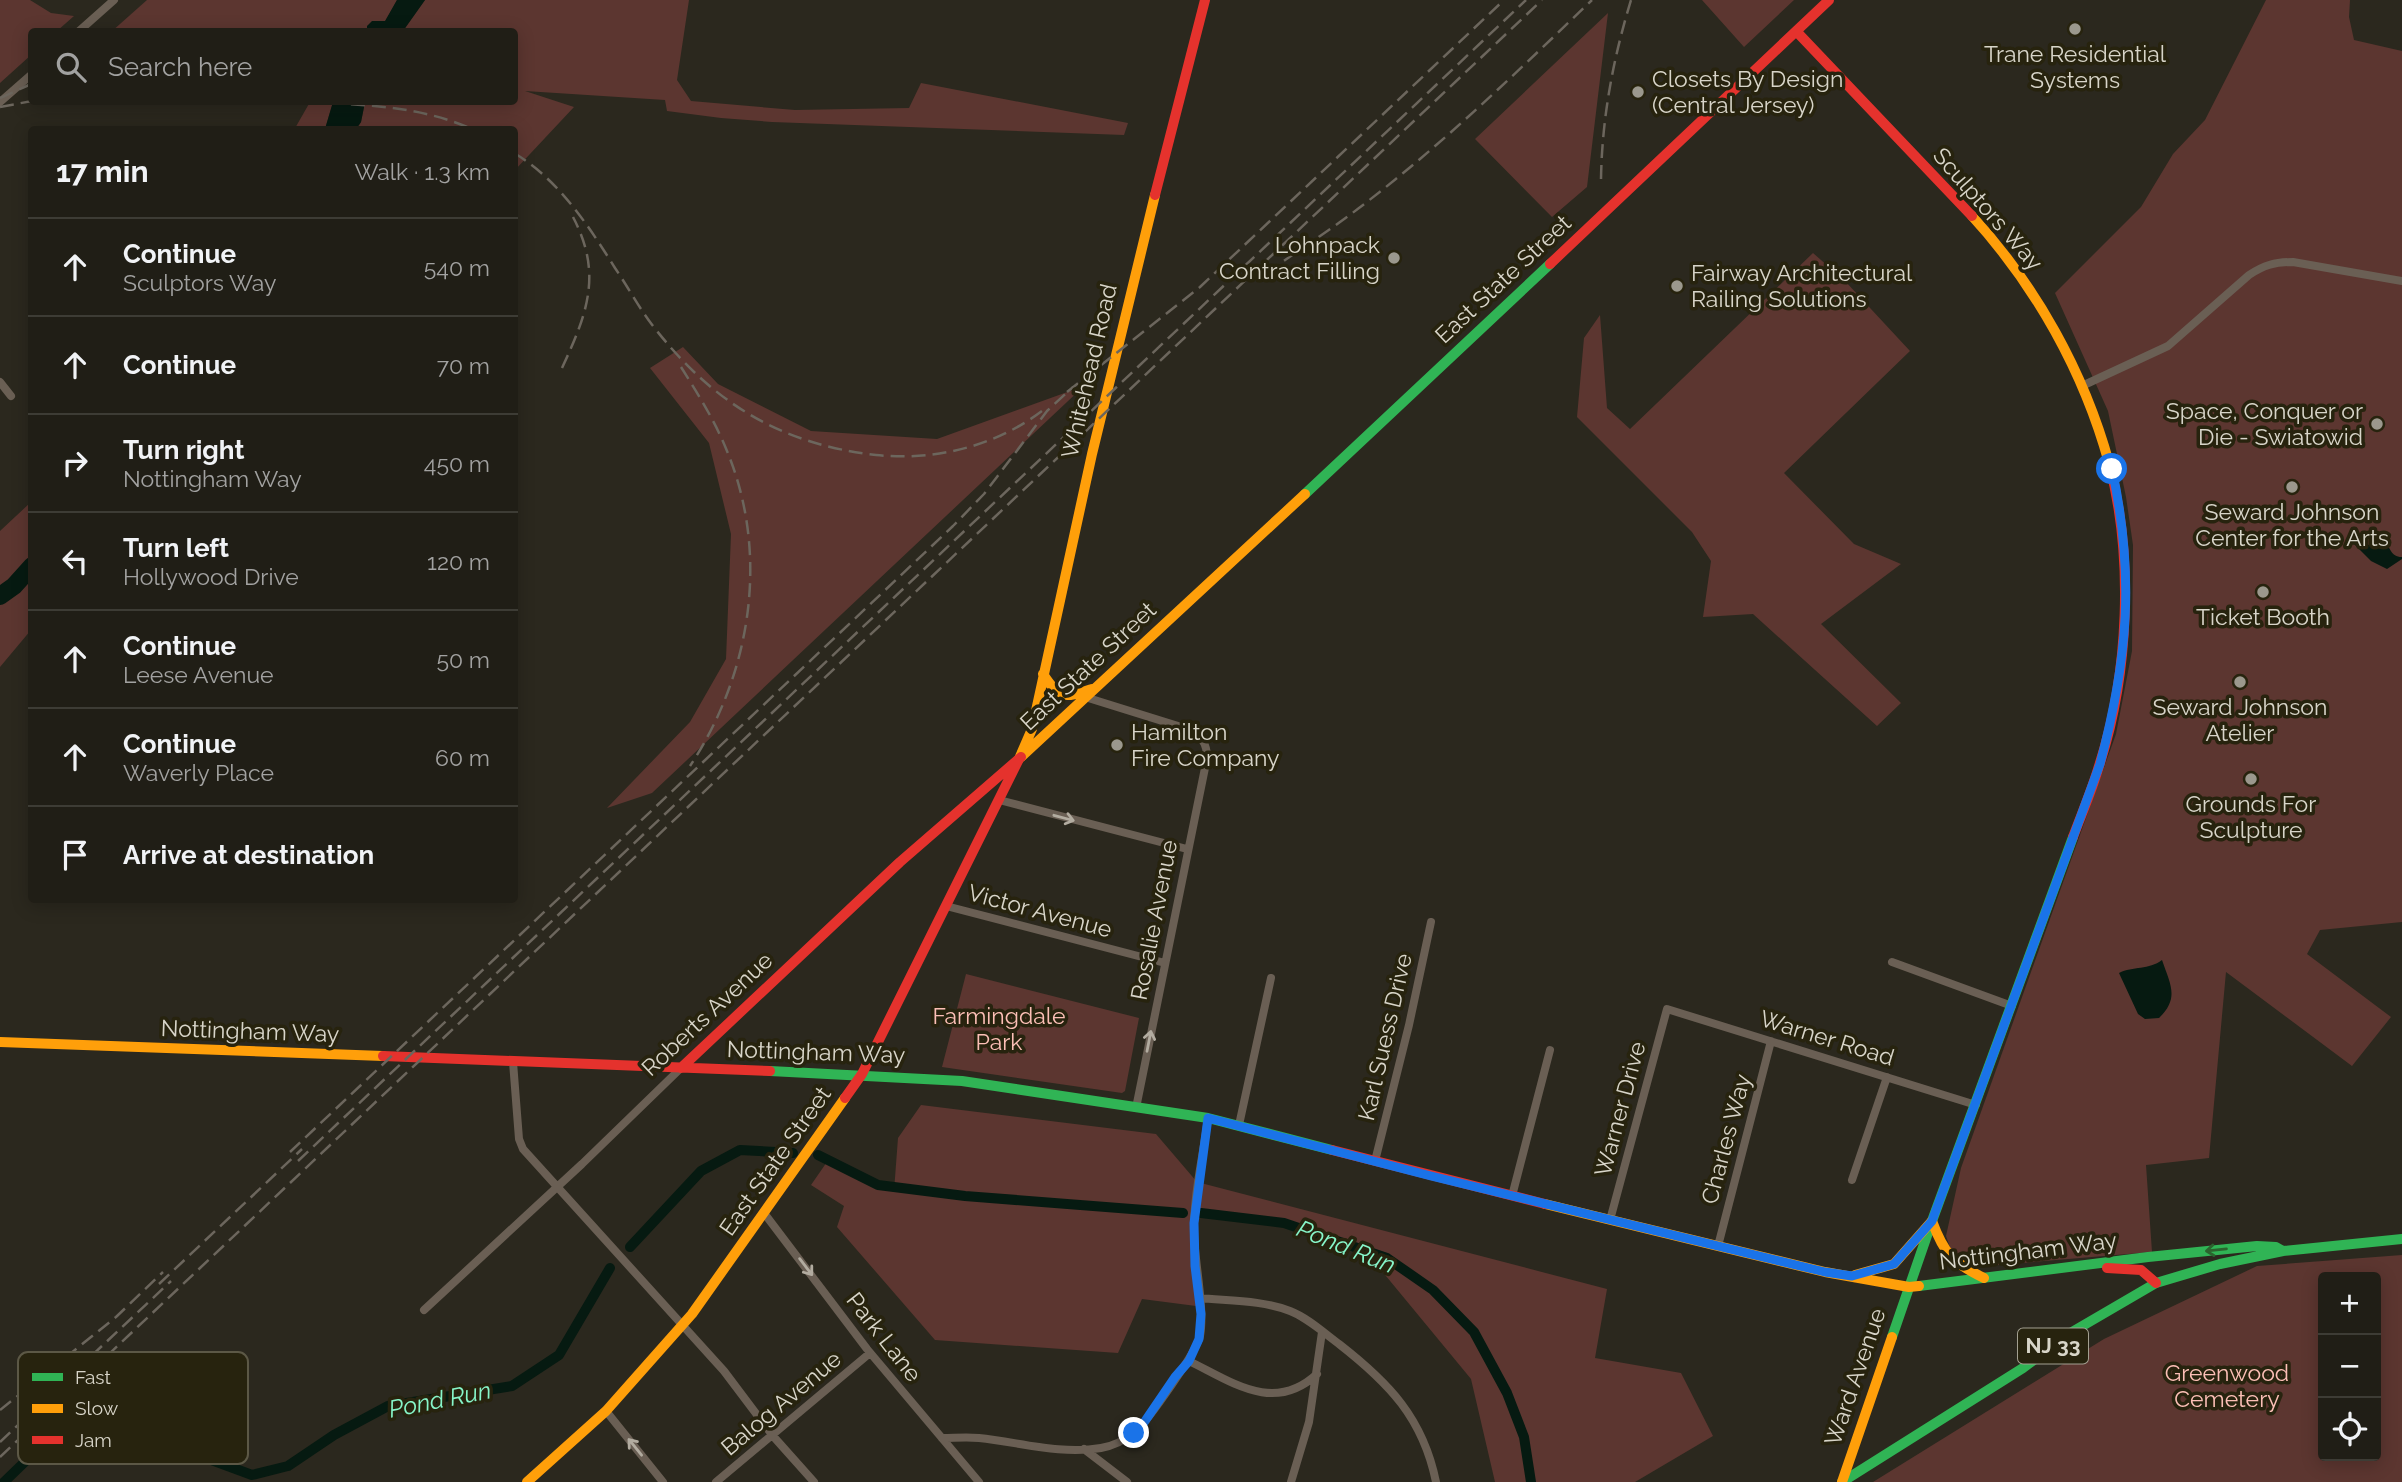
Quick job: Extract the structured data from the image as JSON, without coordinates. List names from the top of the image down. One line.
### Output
{"streets":{"street":["Sculptors Way","East State Street","Whitehead Road","Victor Avenue","Rosalie Avenue","Roberts Avenue","Nottingham Way","Karl Suess Drive","Warner Road","Warner Drive","Charles Way","Park Lane","NJ 33","Ward Avenue","Balog Avenue"]},"crossings":[["Sculptors Way","East State Street"],["Sculptors Way","Nottingham Way"],["Sculptors Way","Warner Road"],["Sculptors Way","Ward Avenue"],["East State Street","Whitehead Road"],["East State Street","Victor Avenue"],["East State Street","Rosalie Avenue"],["East State Street","Roberts Avenue"],["East State Street","Nottingham Way"],["East State Street","Park Lane"],["Whitehead Road","Roberts Avenue"],["Victor Avenue","Rosalie Avenue"],["Rosalie Avenue","Nottingham Way"],["Roberts Avenue","Nottingham Way"],["Nottingham Way","Karl Suess Drive"],["Nottingham Way","Warner Drive"],["Nottingham Way","Charles Way"],["Nottingham Way","NJ 33"],["Nottingham Way","Ward Avenue"],["Warner Road","Warner Drive"],["Warner Road","Charles Way"],["Park Lane","Balog Avenue"],["NJ 33","Ward Avenue"]],"one_way":["Park Lane"],"water":["Pond Run"],"parks":["Farmingdale Park","Greenwood Cemetery"],"places":["Trane Residential Systems","Closets By Design (Central Jersey)","Lohnpack Contract Filling","Fairway Architectural Railing Solutions","Space, Conquer or Die - Swiatowid","Seward Johnson Center for the Arts","Ticket Booth","Seward Johnson Atelier","Hamilton Fire Company","Grounds For Sculpture"],"legend":["Fast","Slow","Jam"],"page":{"search":"Search here","heading":["17 min","Walk · 1.3 km"],"list":[["Continue","Sculptors Way","540 m"],["Continue","70 m"],["Turn right","Nottingham Way","450 m"],["Turn left","Hollywood Drive","120 m"],["Continue","Leese Avenue","50 m"],["Continue","Waverly Place","60 m"],"Arrive at destination"],"map_buttons":["+","−"]}}
